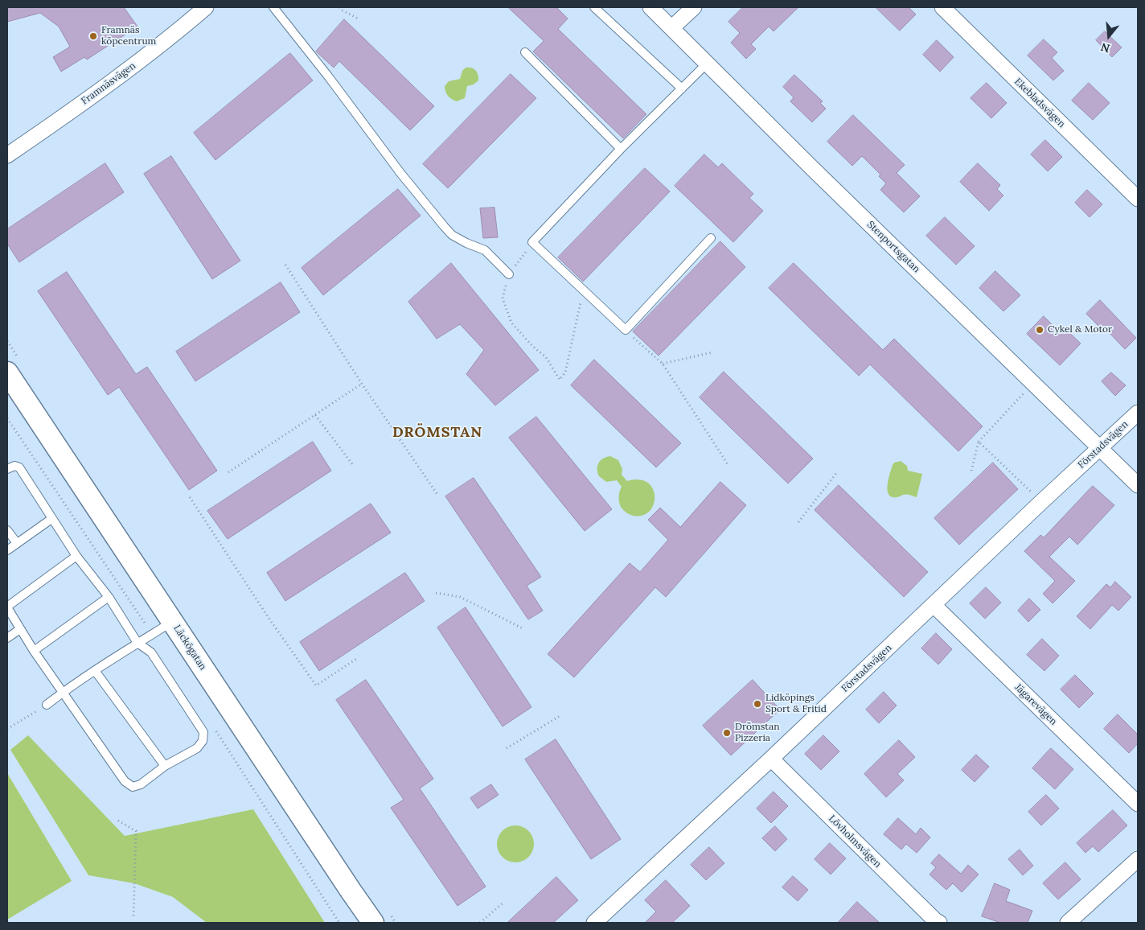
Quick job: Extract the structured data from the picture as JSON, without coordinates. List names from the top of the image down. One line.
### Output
{"streets":{"main road":["Läckögatan"],"street":["Framnäsvägen","Ekebladsvägen","Stenportsgatan","Förstadsvägen","Jägarevägen","Lövholmsvägen"]},"crossings":[["Stenportsgatan","Förstadsvägen"],["Förstadsvägen","Jägarevägen"],["Förstadsvägen","Lövholmsvägen"]],"districts":["DRÖMSTAN"],"places":["Framnäs köpcentrum","Cykel & Motor","Lidköpings Sport & Fritid","Drömstan Pizzeria"],"north":"bottom"}
